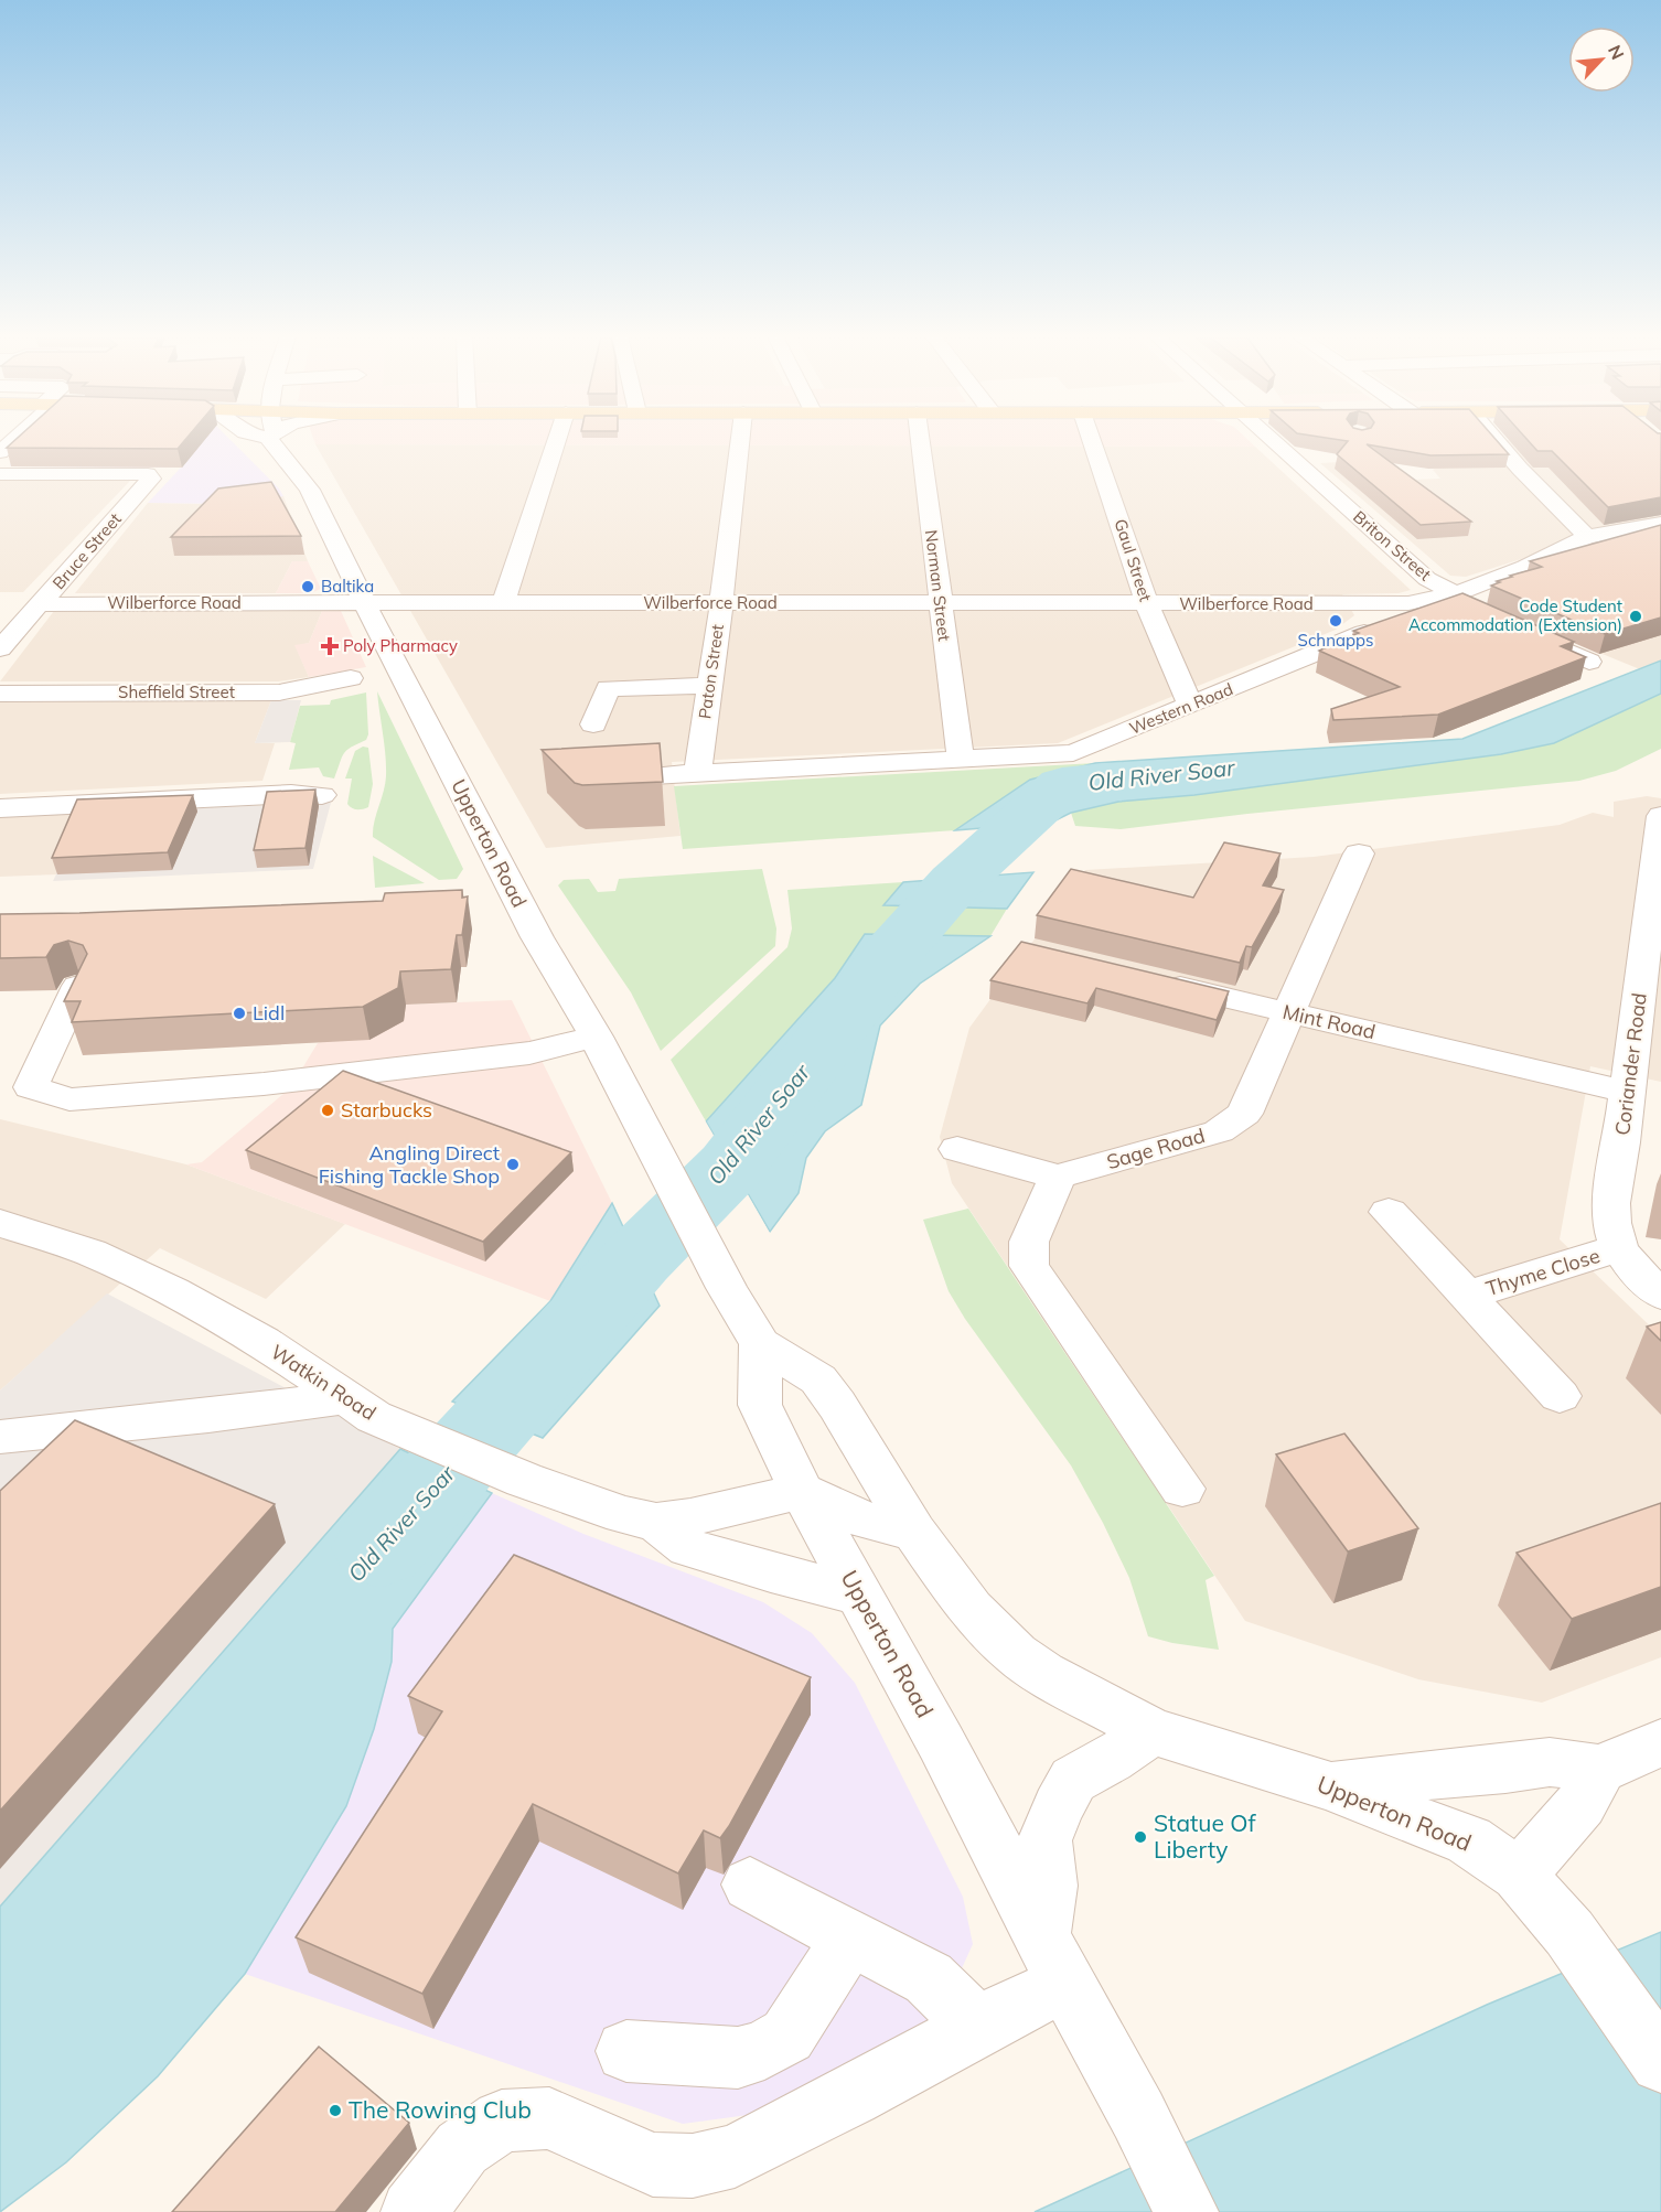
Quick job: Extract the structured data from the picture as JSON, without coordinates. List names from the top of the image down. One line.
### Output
{"streets":{"street":["Briton Street","Bruce Street","Gaul Street","Norman Street","Wilberforce Road","Paton Street","Sheffield Street","Western Road","Upperton Road","Mint Road","Coriander Road","Sage Road","Thyme Close","Watkin Road"]},"crossings":[["Bruce Street","Wilberforce Road"],["Gaul Street","Wilberforce Road"],["Gaul Street","Western Road"],["Norman Street","Wilberforce Road"],["Norman Street","Western Road"],["Wilberforce Road","Paton Street"],["Wilberforce Road","Western Road"],["Wilberforce Road","Upperton Road"],["Paton Street","Western Road"],["Upperton Road","Watkin Road"],["Mint Road","Coriander Road"],["Mint Road","Sage Road"],["Coriander Road","Thyme Close"]],"water":["Old River Soar"],"places":{"other":["Baltika","Code Student Accommodation (Extension)","Schnapps","Lidl","Starbucks","Angling Direct Fishing Tackle Shop","Statue Of Liberty","The Rowing Club"],"health":["Poly Pharmacy"]},"north":"top right"}
